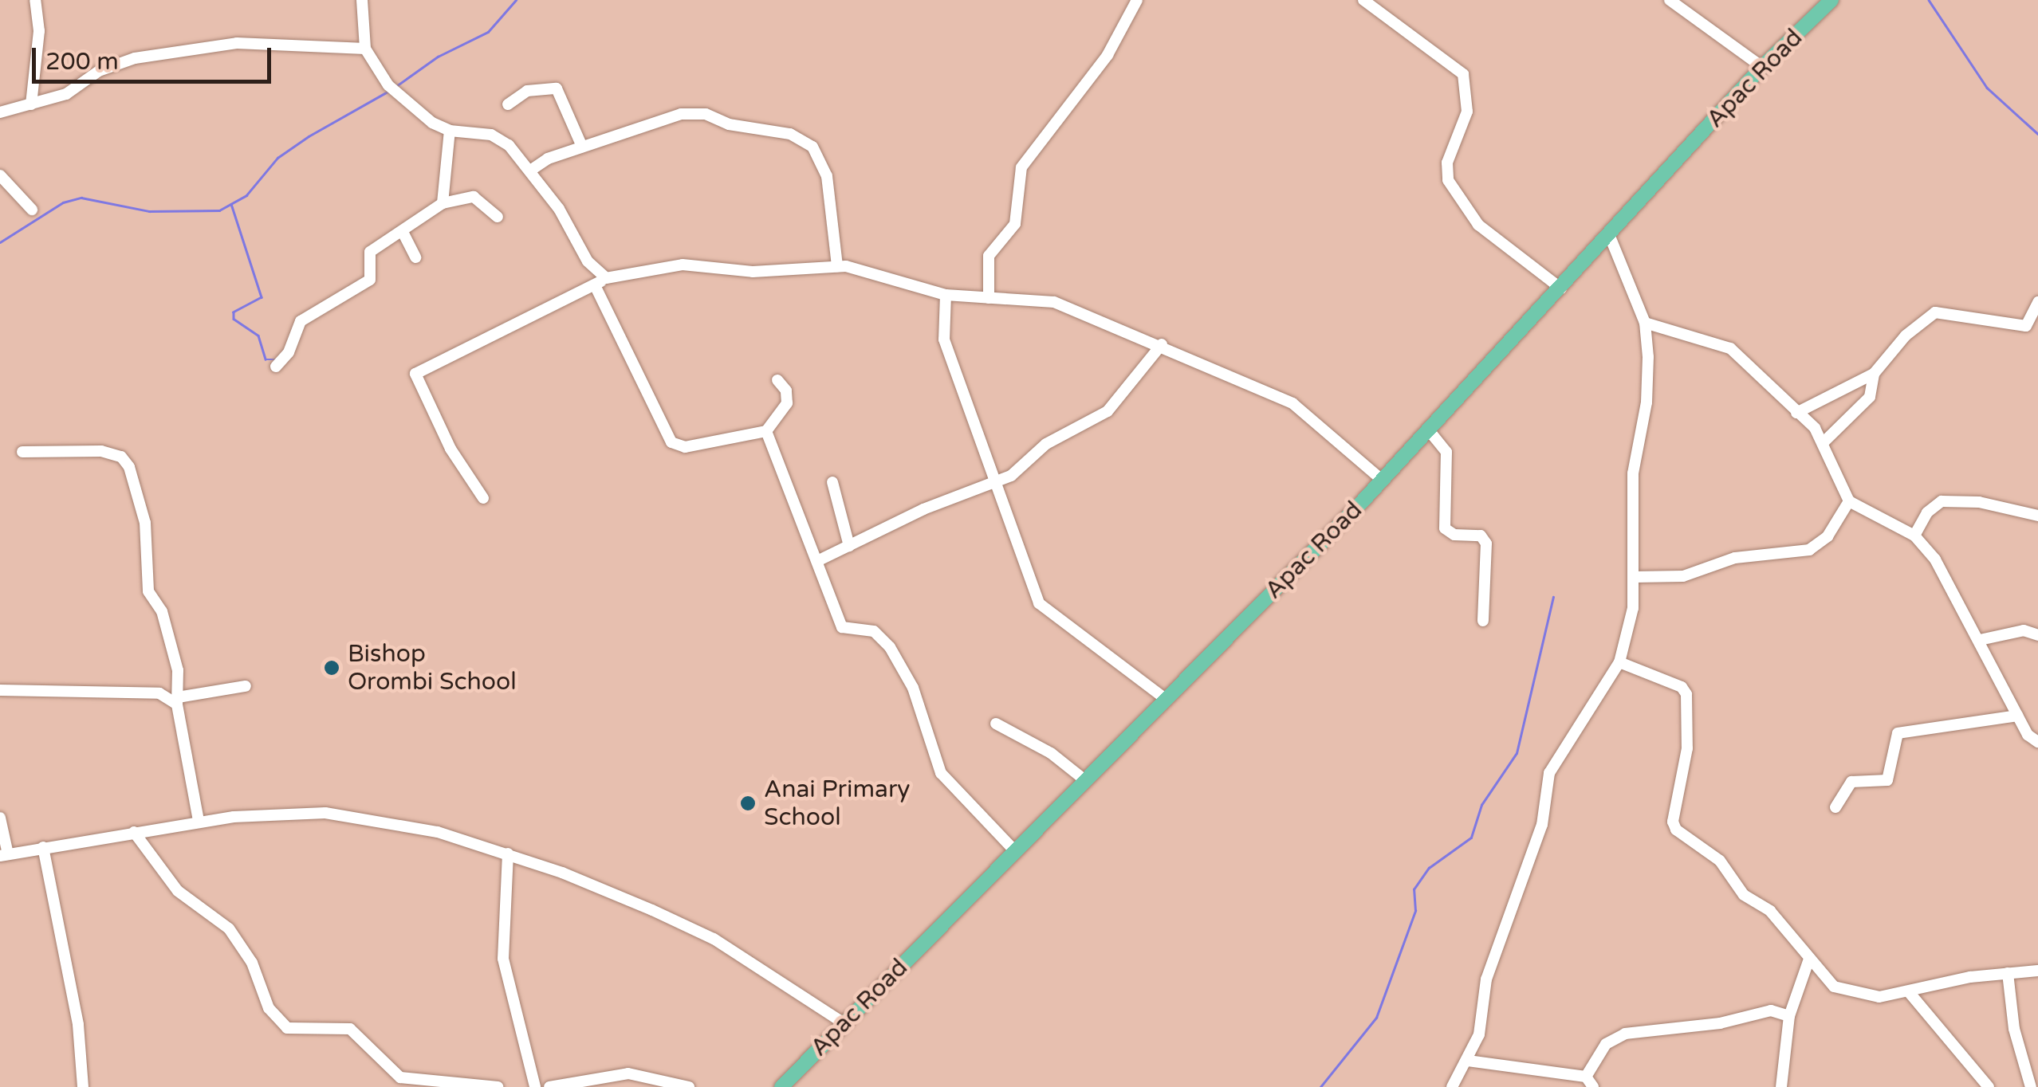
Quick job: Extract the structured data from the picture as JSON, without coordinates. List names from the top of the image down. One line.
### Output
{"streets":{"main road":["Apac Road"]},"places":["Bishop Orombi School","Anai Primary School"],"scale_bar":"200 m"}
